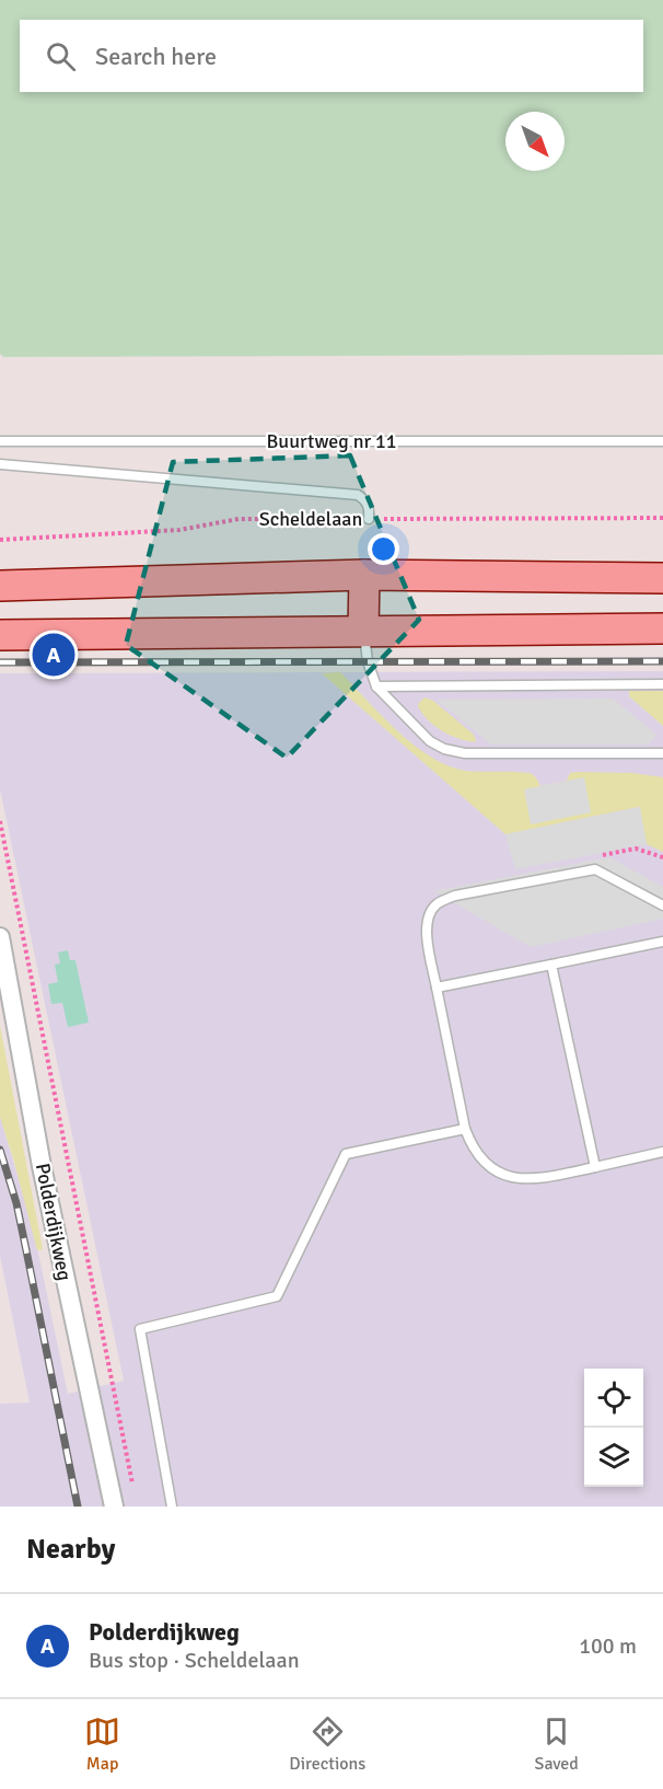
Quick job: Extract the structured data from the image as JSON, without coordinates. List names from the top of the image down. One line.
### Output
{"streets":{"street":["Polderdijkweg"],"lane":["Buurtweg nr 11"],"path":["Scheldelaan"]},"north":"bottom right","page":{"search":"Search here","pins":"A","heading":"Nearby","list":[{"mark":"A","name":"Polderdijkweg","note":"Bus stop · Scheldelaan","value":"100 m"}],"nav":["Map","Directions","Saved"]}}
